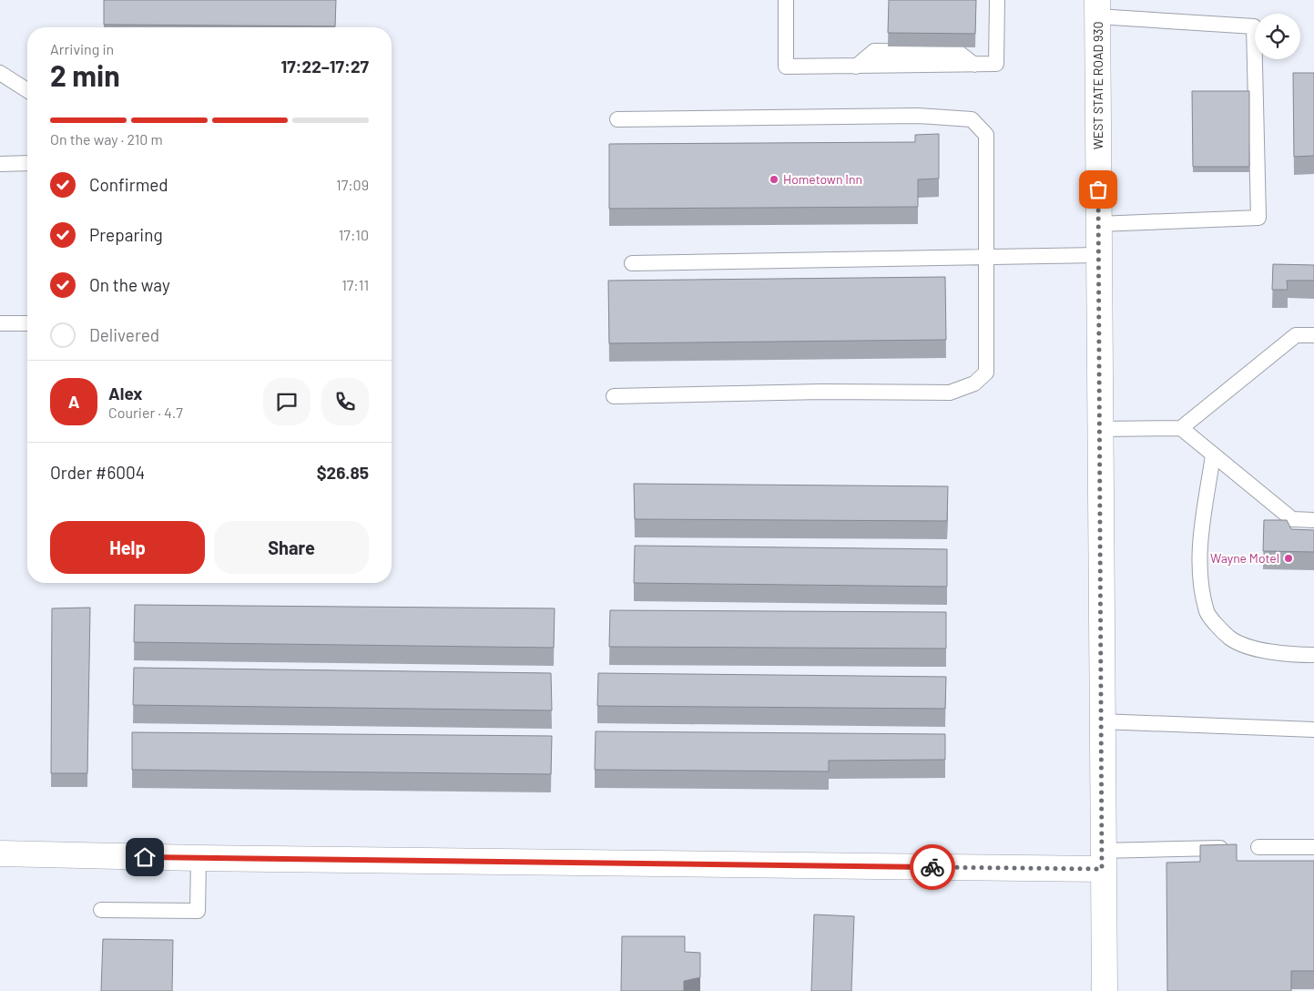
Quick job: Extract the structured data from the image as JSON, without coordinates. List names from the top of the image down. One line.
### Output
{"streets":{"main road":["WEST STATE ROAD 930"]},"places":["Hometown Inn","Wayne Motel"],"page":{"heading":["2 min","Arriving in","17:22–17:27"],"panel":["Alex","Courier · 4.7","Order #6004","$26.85"],"bar":"On the way · 210 m","list":[["Confirmed","17:09"],["Preparing","17:10"],["On the way","17:11"],"Delivered"],"round":"A","buttons":["Help","Share"]}}
